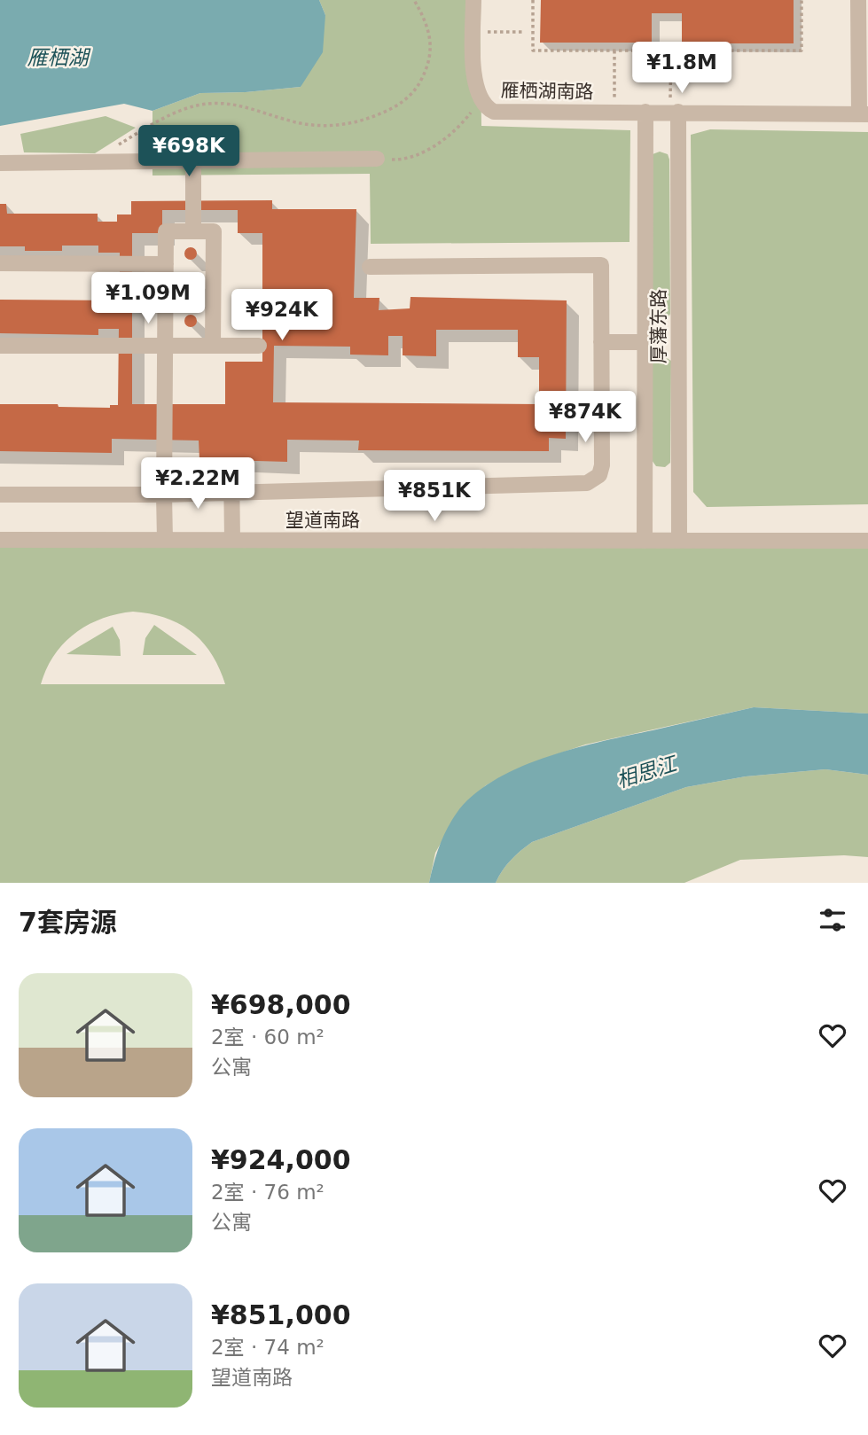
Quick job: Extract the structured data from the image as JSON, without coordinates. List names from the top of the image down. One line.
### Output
{"streets":{"street":["雁栖湖南路","厚藩东路","望道南路"]},"crossings":[["雁栖湖南路","厚藩东路"],["厚藩东路","望道南路"]],"water":["雁栖湖","相思江"],"page":{"price":["¥1.8M","¥698K","¥1.09M","¥924K","¥874K","¥2.22M","¥851K"],"heading":"7套房源","list":[{"name":"¥698,000","note":"2室 · 60 m² · 公寓"},{"name":"¥924,000","note":"2室 · 76 m² · 公寓"},{"name":"¥851,000","note":"2室 · 74 m² · 望道南路"}]}}
